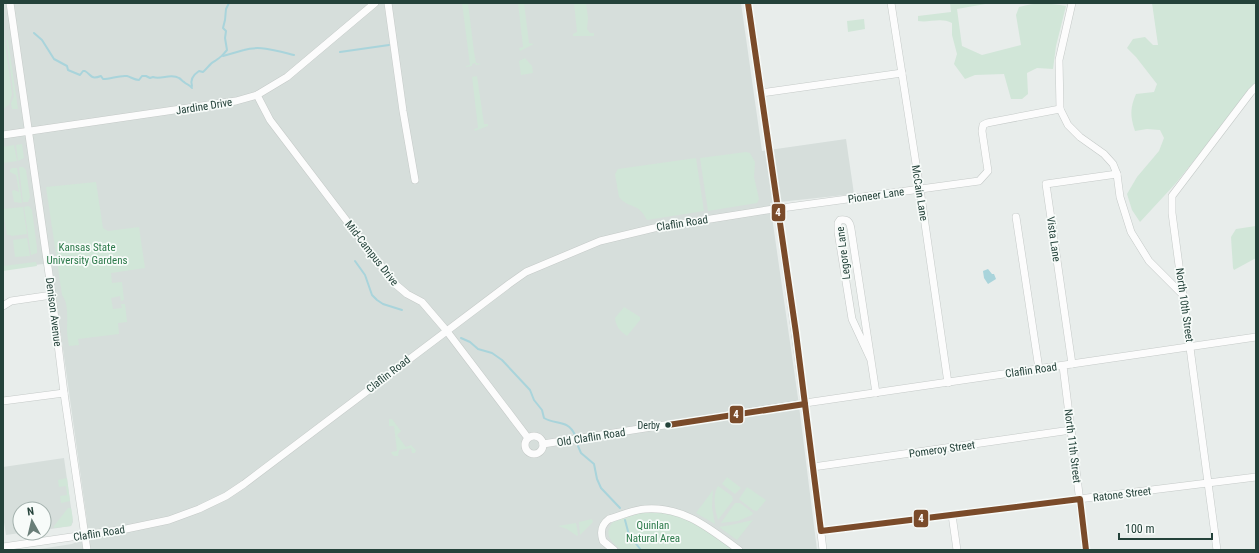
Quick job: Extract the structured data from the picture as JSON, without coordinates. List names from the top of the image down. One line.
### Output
{"streets":{"street":["Jardine Drive","McCain Lane","Pioneer Lane","Claflin Road","Vista Lane","Mid-Campus Drive","Legore Lane","North 10th Street","Denison Avenue","Old Claflin Road","North 11th Street","Pomeroy Street","Ratone Street"]},"crossings":[["Jardine Drive","Mid-Campus Drive"],["Jardine Drive","Denison Avenue"],["McCain Lane","Pioneer Lane"],["McCain Lane","Claflin Road"],["Pioneer Lane","Claflin Road"],["Claflin Road","Vista Lane"],["Claflin Road","Mid-Campus Drive"],["Claflin Road","Legore Lane"],["Claflin Road","North 10th Street"],["Claflin Road","Denison Avenue"],["Claflin Road","Old Claflin Road"],["Claflin Road","North 11th Street"],["Mid-Campus Drive","Old Claflin Road"],["North 10th Street","Ratone Street"],["North 11th Street","Pomeroy Street"],["North 11th Street","Ratone Street"]],"parks":["Kansas State University Gardens","Quinlan Natural Area"],"places":["Derby"],"lines":["transit line 4"],"scale_bar":"100 m","north":"top"}
